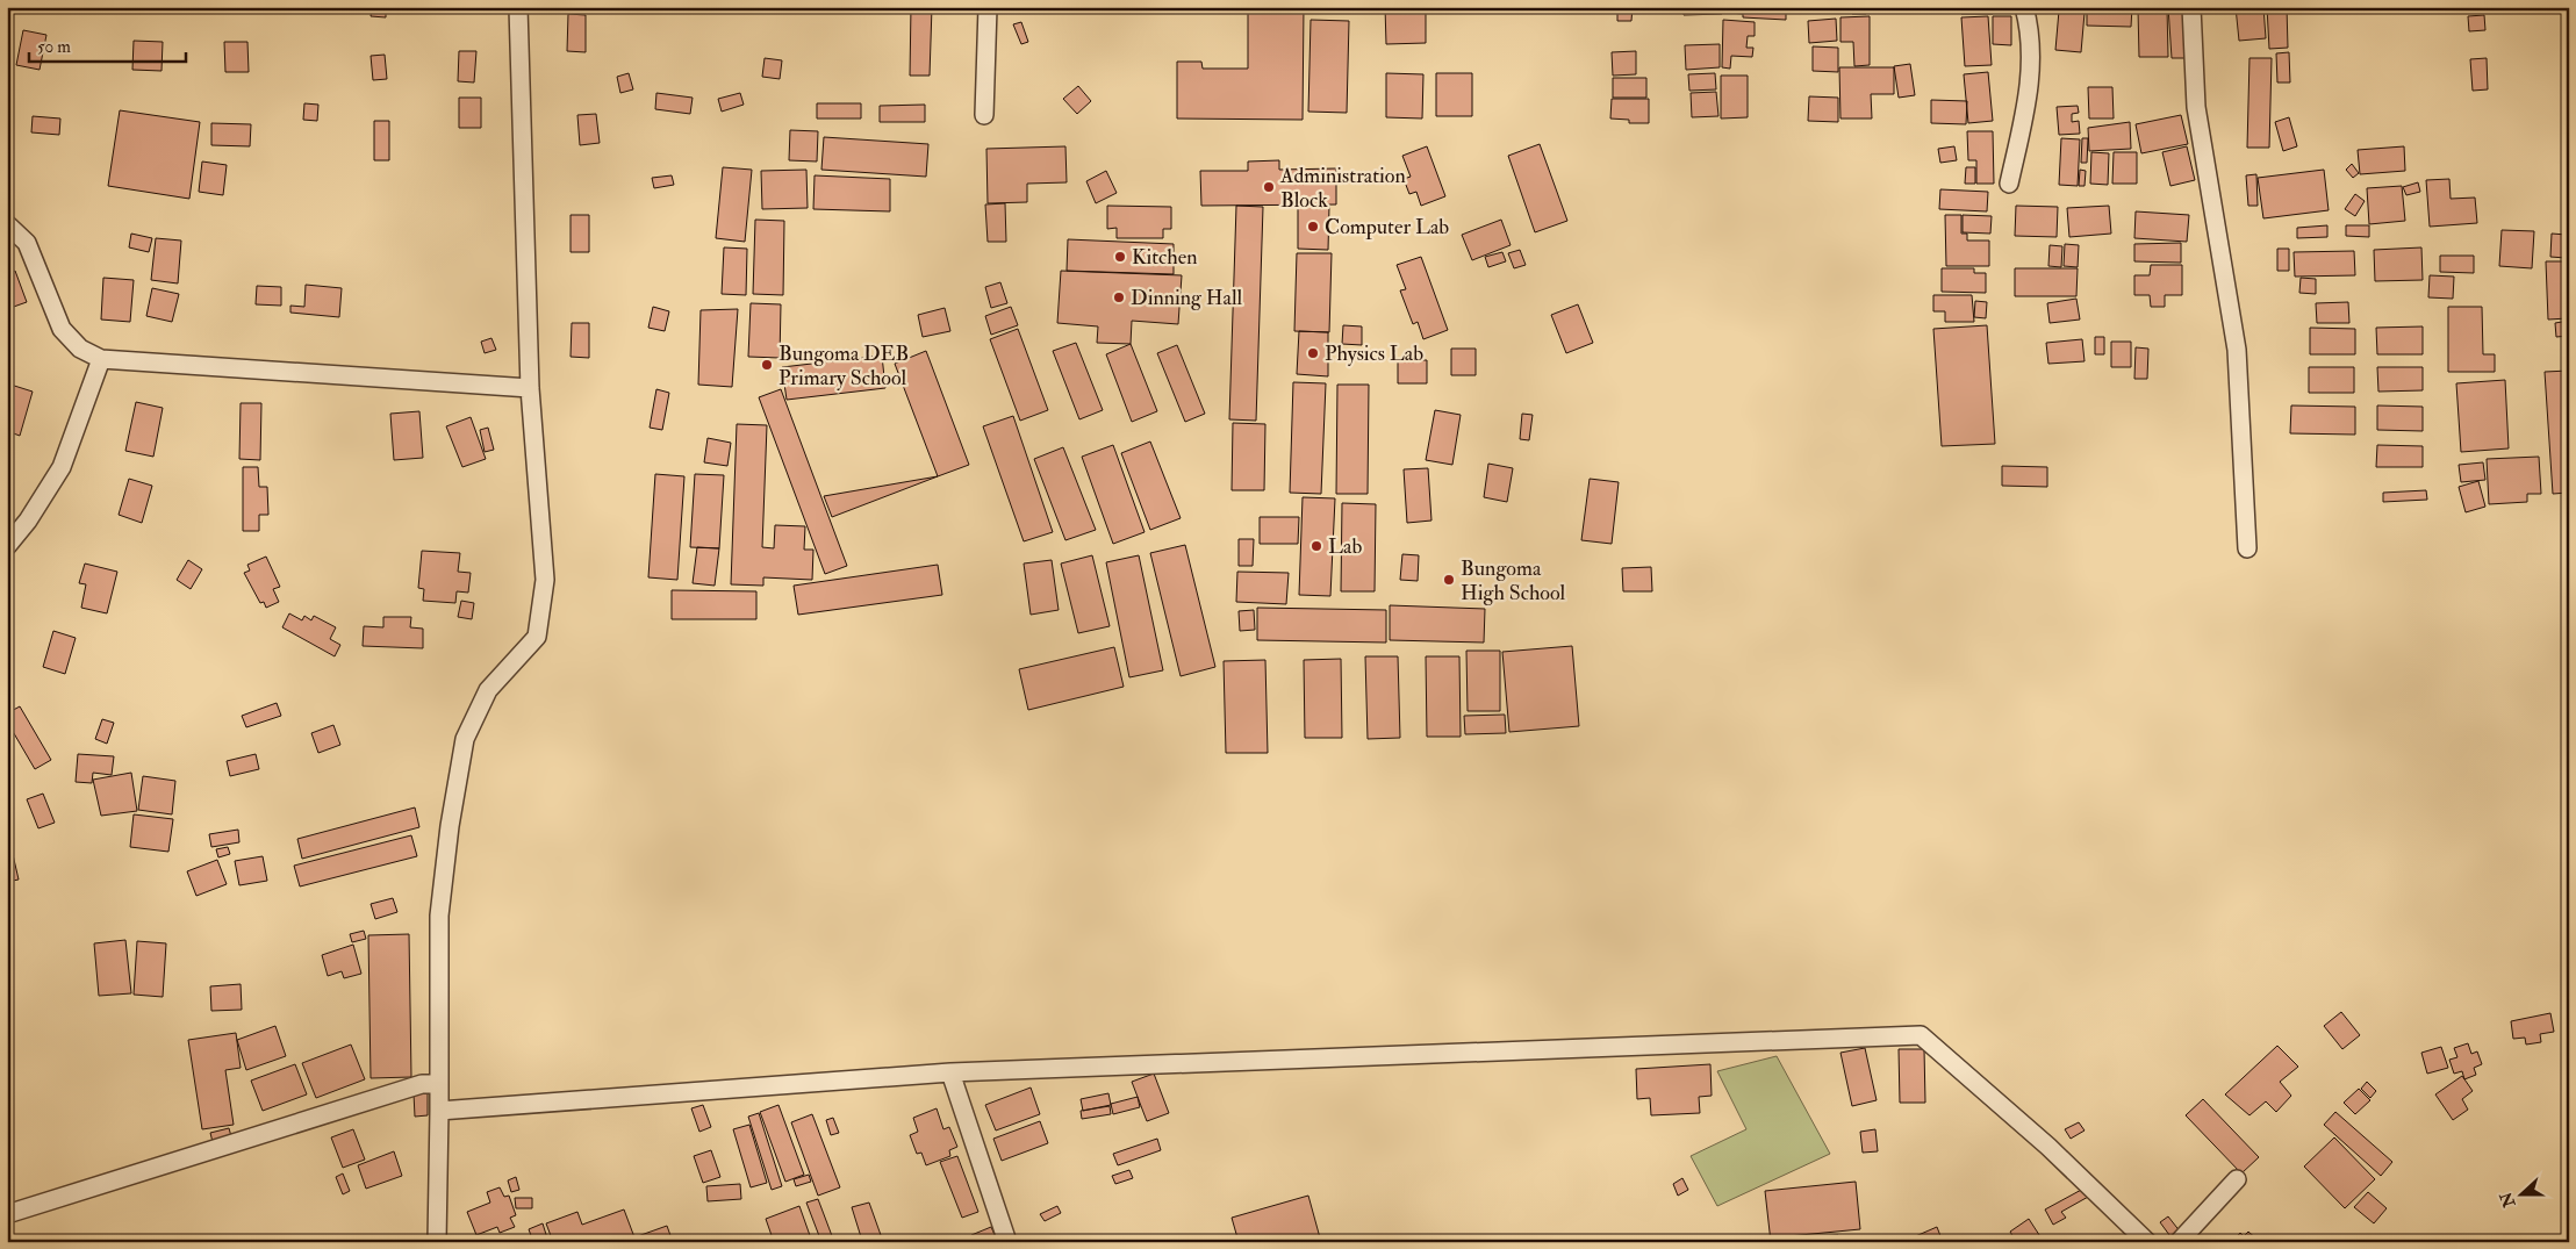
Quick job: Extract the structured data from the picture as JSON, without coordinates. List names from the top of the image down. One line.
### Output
{"places":["Administration Block","Computer Lab","Kitchen","Dinning Hall","Physics Lab","Bungoma DEB Primary School","Lab","Bungoma High School"],"scale_bar":"50 m","north":"left"}
